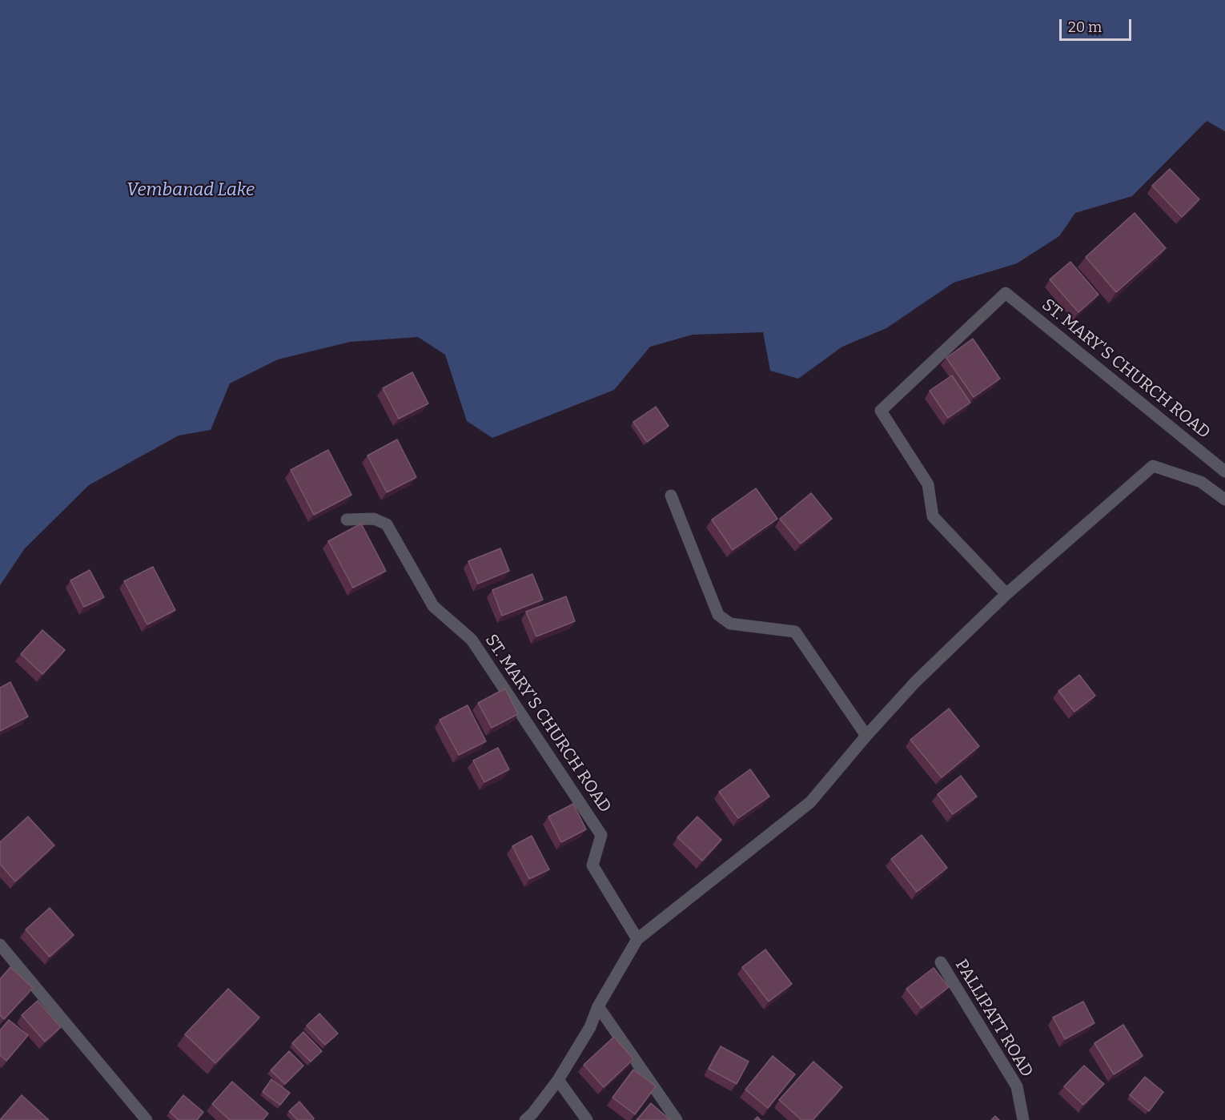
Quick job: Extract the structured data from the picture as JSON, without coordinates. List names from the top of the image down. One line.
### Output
{"streets":{"street":["ST. MARY'S CHURCH ROAD","PALLIPATT ROAD"]},"water":["Vembanad Lake"],"scale_bar":"20 m"}
